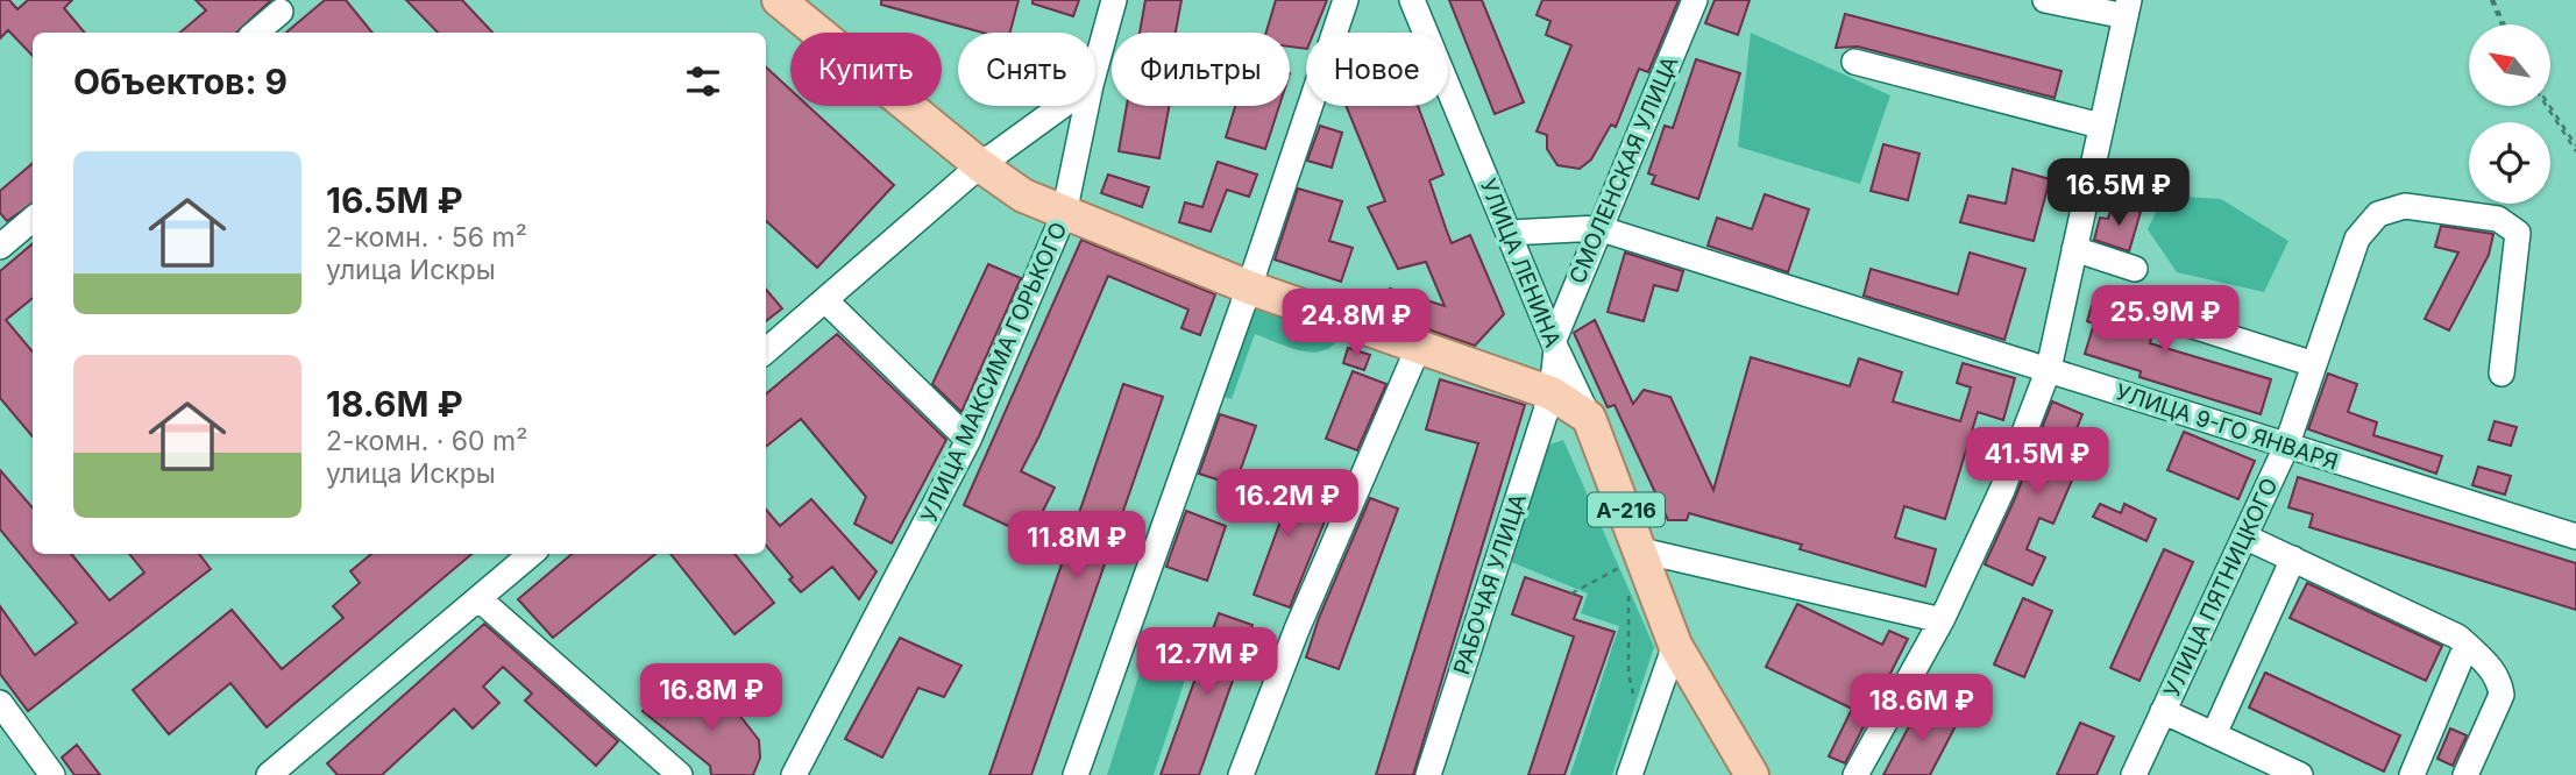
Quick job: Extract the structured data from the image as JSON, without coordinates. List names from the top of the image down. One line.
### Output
{"streets":{"main road":["А-216"],"street":["СМОЛЕНСКАЯ УЛИЦА","УЛИЦА ЛЕНИНА","УЛИЦА МАКСИМА ГОРЬКОГО","УЛИЦА 9-ГО ЯНВАРЯ","РАБОЧАЯ УЛИЦА","УЛИЦА ПЯТНИЦКОГО"]},"crossings":[["СМОЛЕНСКАЯ УЛИЦА","УЛИЦА ЛЕНИНА"],["СМОЛЕНСКАЯ УЛИЦА","УЛИЦА 9-ГО ЯНВАРЯ"],["УЛИЦА ЛЕНИНА","РАБОЧАЯ УЛИЦА"],["УЛИЦА 9-ГО ЯНВАРЯ","УЛИЦА ПЯТНИЦКОГО"]],"north":"top left","page":{"chip":["Купить","Снять","Фильтры","Новое"],"heading":"Объектов: 9","list":[{"name":"16.5M ₽","note":"2-комн. · 56 m² · улица Искры"},{"name":"18.6M ₽","note":"2-комн. · 60 m² · улица Искры"}],"price":["16.5M ₽","25.9M ₽","24.8M ₽","41.5M ₽","16.2M ₽","11.8M ₽","12.7M ₽","16.8M ₽","18.6M ₽"]}}
